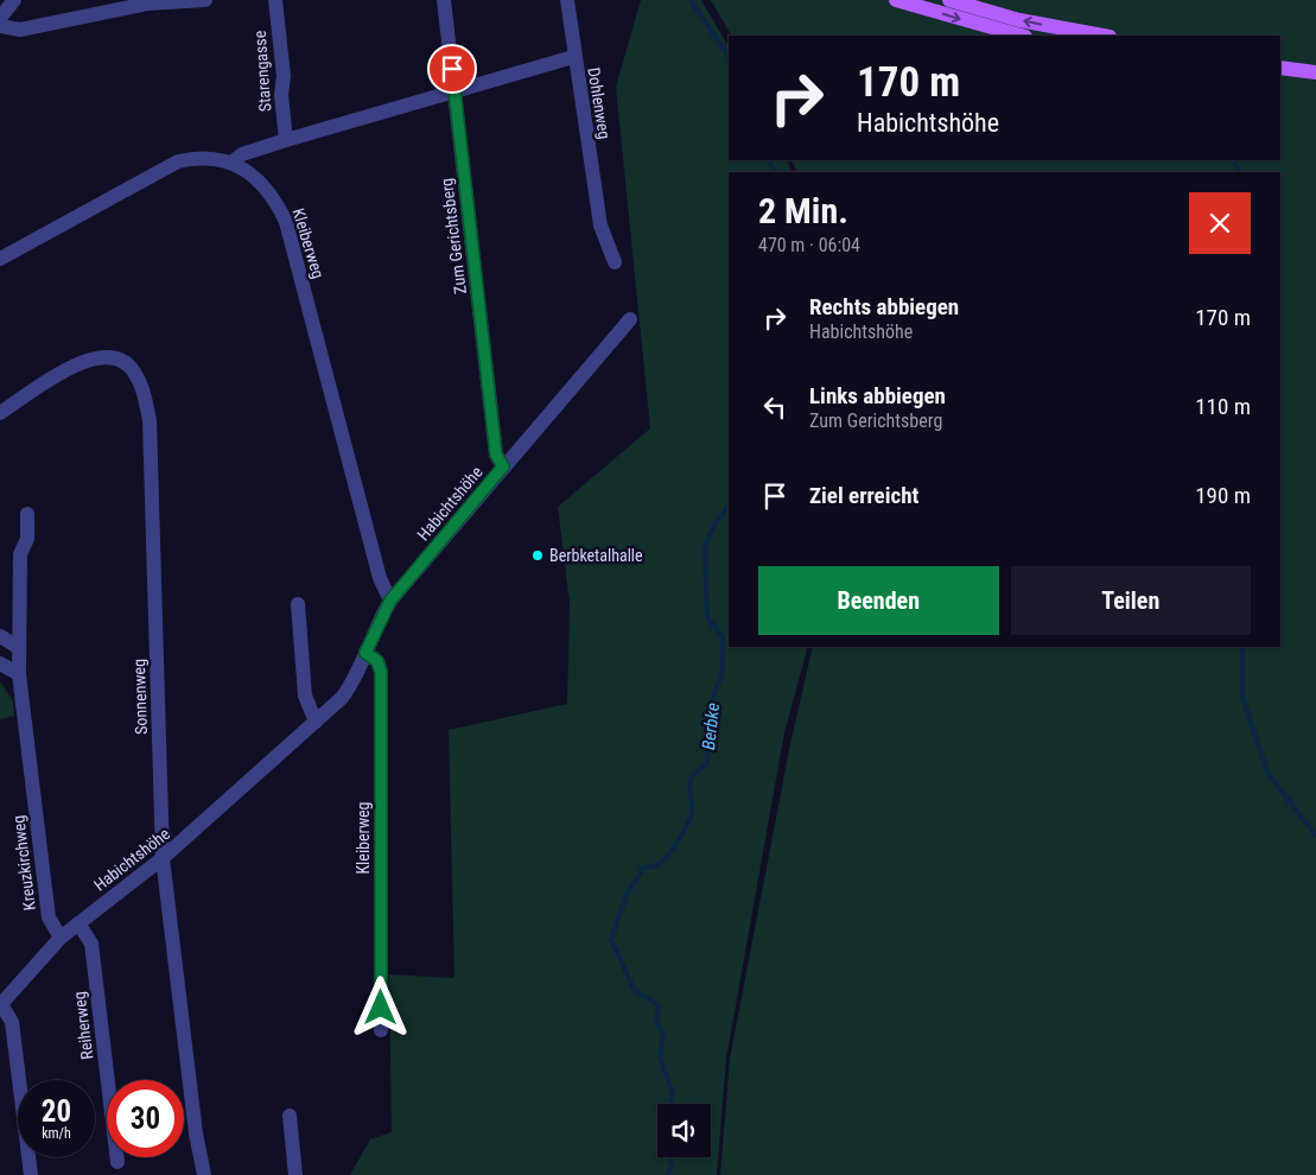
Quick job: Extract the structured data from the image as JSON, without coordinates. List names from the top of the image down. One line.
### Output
{"streets":{"street":["Starengasse","Dohlenweg","Zum Gerichtsberg","Kleiberweg","Habichtshöhe","Sonnenweg","Kreuzkirchweg","Reiherweg"]},"crossings":[["Starengasse","Dohlenweg"],["Dohlenweg","Zum Gerichtsberg"],["Dohlenweg","Kleiberweg"],["Zum Gerichtsberg","Habichtshöhe"],["Kleiberweg","Habichtshöhe"],["Habichtshöhe","Sonnenweg"],["Habichtshöhe","Kreuzkirchweg"],["Habichtshöhe","Reiherweg"]],"water":["Berbke"],"places":["Berbketalhalle"],"page":{"turn":["170 m","Habichtshöhe"],"heading":["2 Min.","470 m · 06:04"],"list":[{"name":"Rechts abbiegen","note":"Habichtshöhe","value":"170 m"},{"name":"Links abbiegen","note":"Zum Gerichtsberg","value":"110 m"},{"name":"Ziel erreicht","value":"190 m"}],"buttons":["Beenden","Teilen"],"speed":"20 km/h","limit":"30"}}
